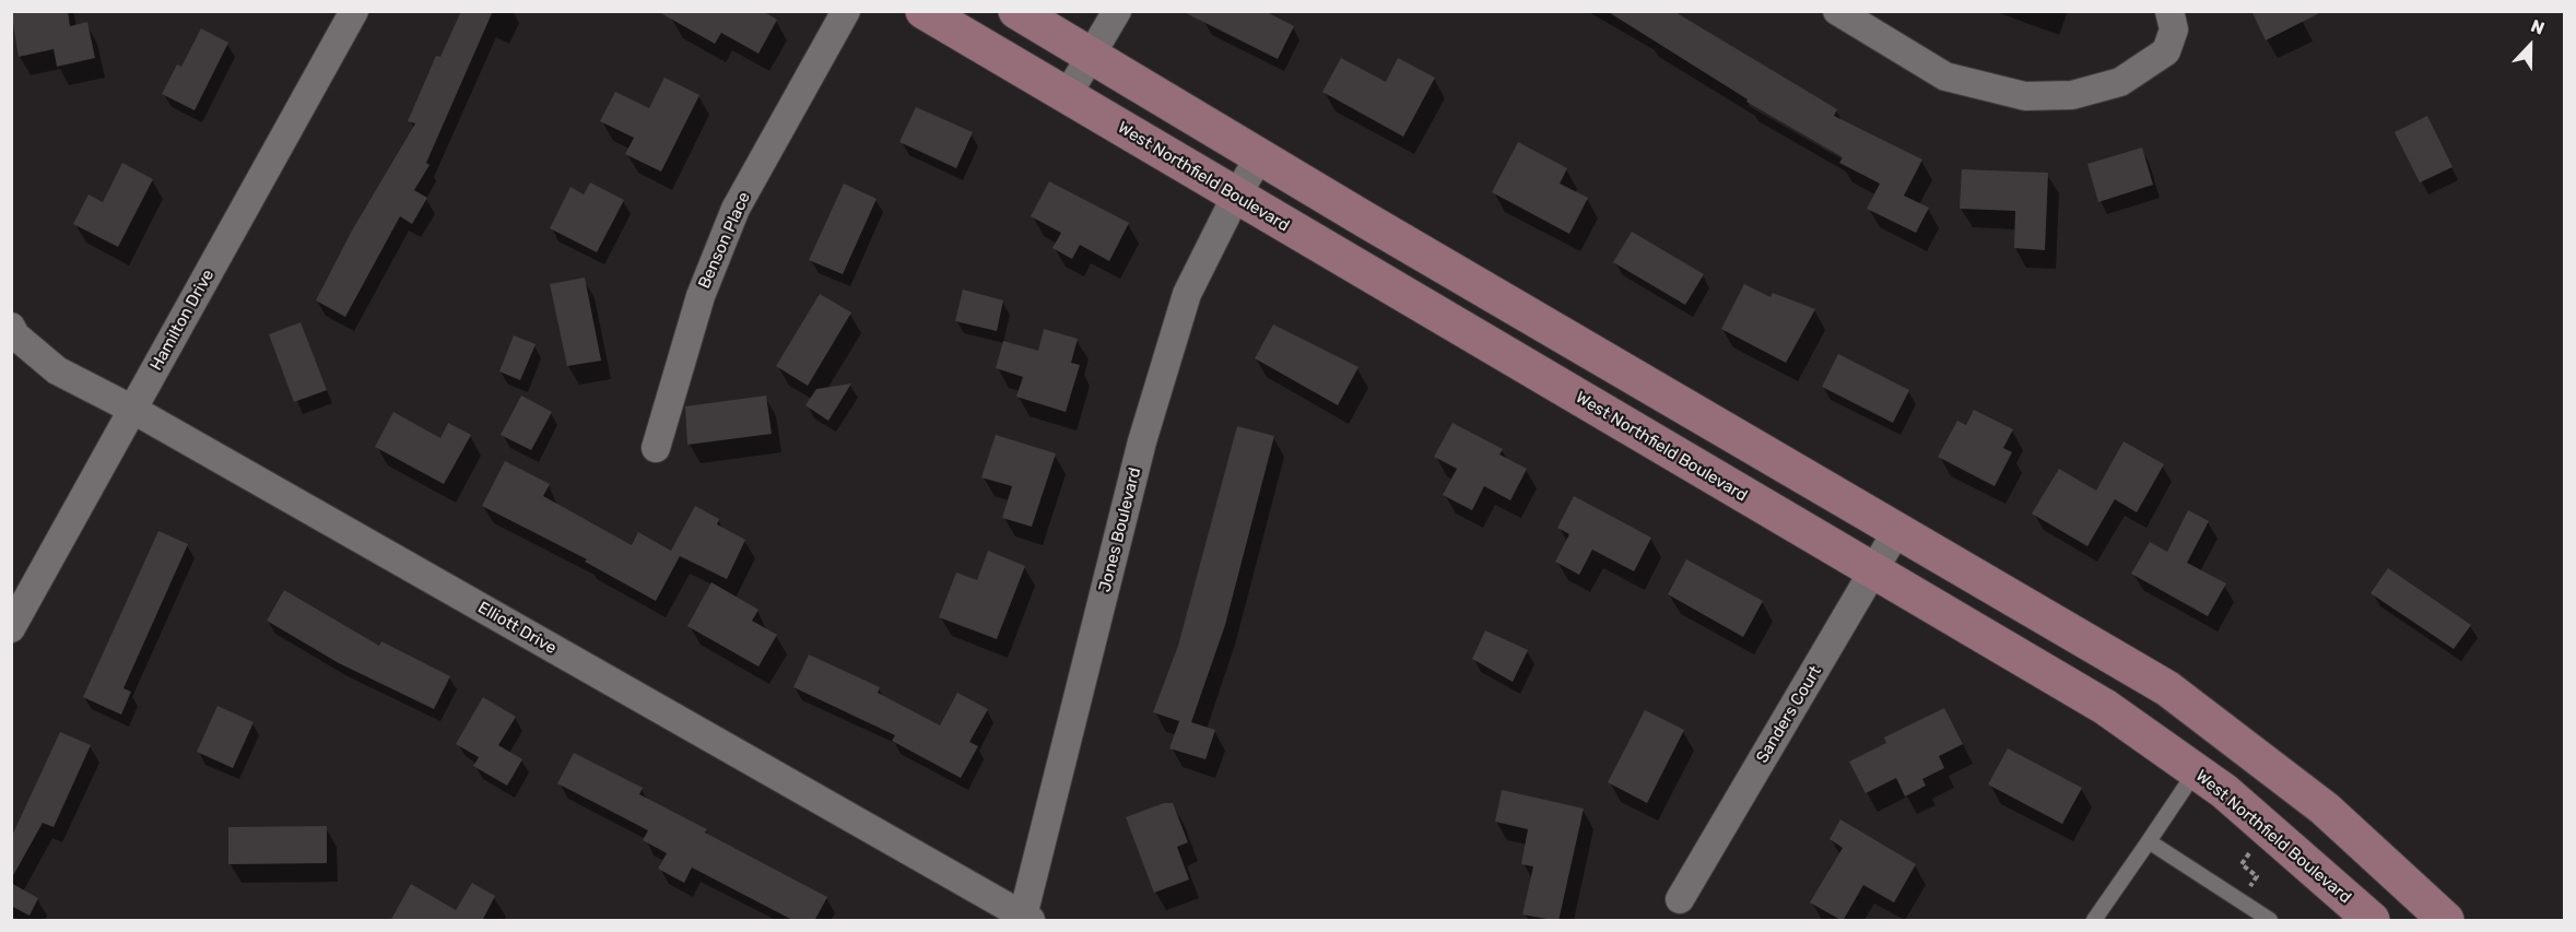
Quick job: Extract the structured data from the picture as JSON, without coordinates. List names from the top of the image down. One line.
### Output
{"streets":{"main road":["West Northfield Boulevard"],"street":["Benson Place","Hamilton Drive","Jones Boulevard","Elliott Drive","Sanders Court"]},"crossings":[["West Northfield Boulevard","Jones Boulevard"],["West Northfield Boulevard","Sanders Court"],["Hamilton Drive","Elliott Drive"],["Jones Boulevard","Elliott Drive"]],"north":"top"}
